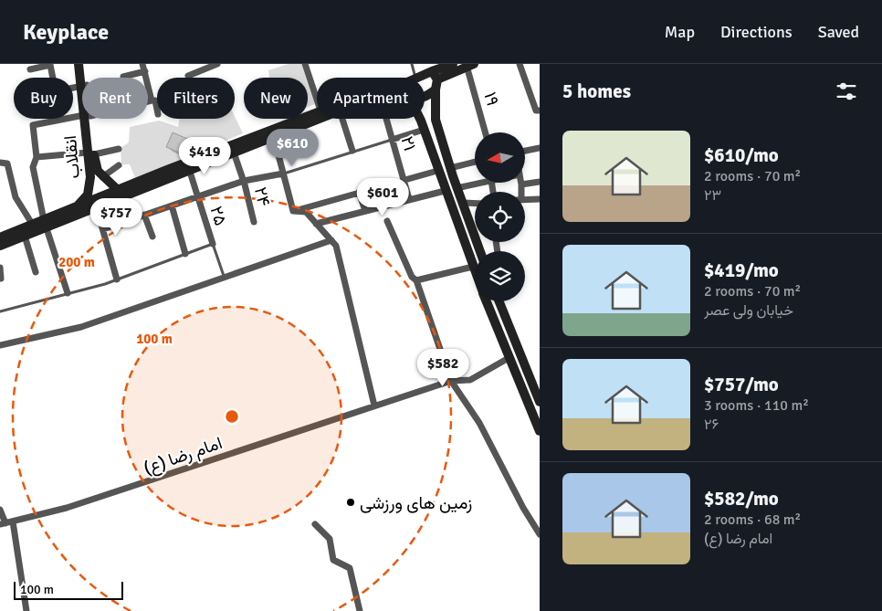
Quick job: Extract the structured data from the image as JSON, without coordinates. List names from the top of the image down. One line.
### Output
{"streets":{"main road":["انقلاب"],"street":["۱۹","۲۱","۲۴","۲۵","امام رضا (ع)"]},"places":["زمین های ورزشی"],"scale_bar":"100 m","north":"left","page":{"header":"Keyplace","nav":["Map","Directions","Saved"],"heading":"5 homes","chip":["Buy","Rent","Filters","New","Apartment"],"list":[{"name":"$610/mo","note":"2 rooms · 70 m² · ۲۳"},{"name":"$419/mo","note":"2 rooms · 70 m² · خیابان ولی عصر"},{"name":"$757/mo","note":"3 rooms · 110 m² · ۲۶"},{"name":"$582/mo","note":"2 rooms · 68 m² · امام رضا (ع)"}],"price":["$610","$419","$601","$757","$582"],"scale":"100 m"},"rings":["200 m","100 m"]}
